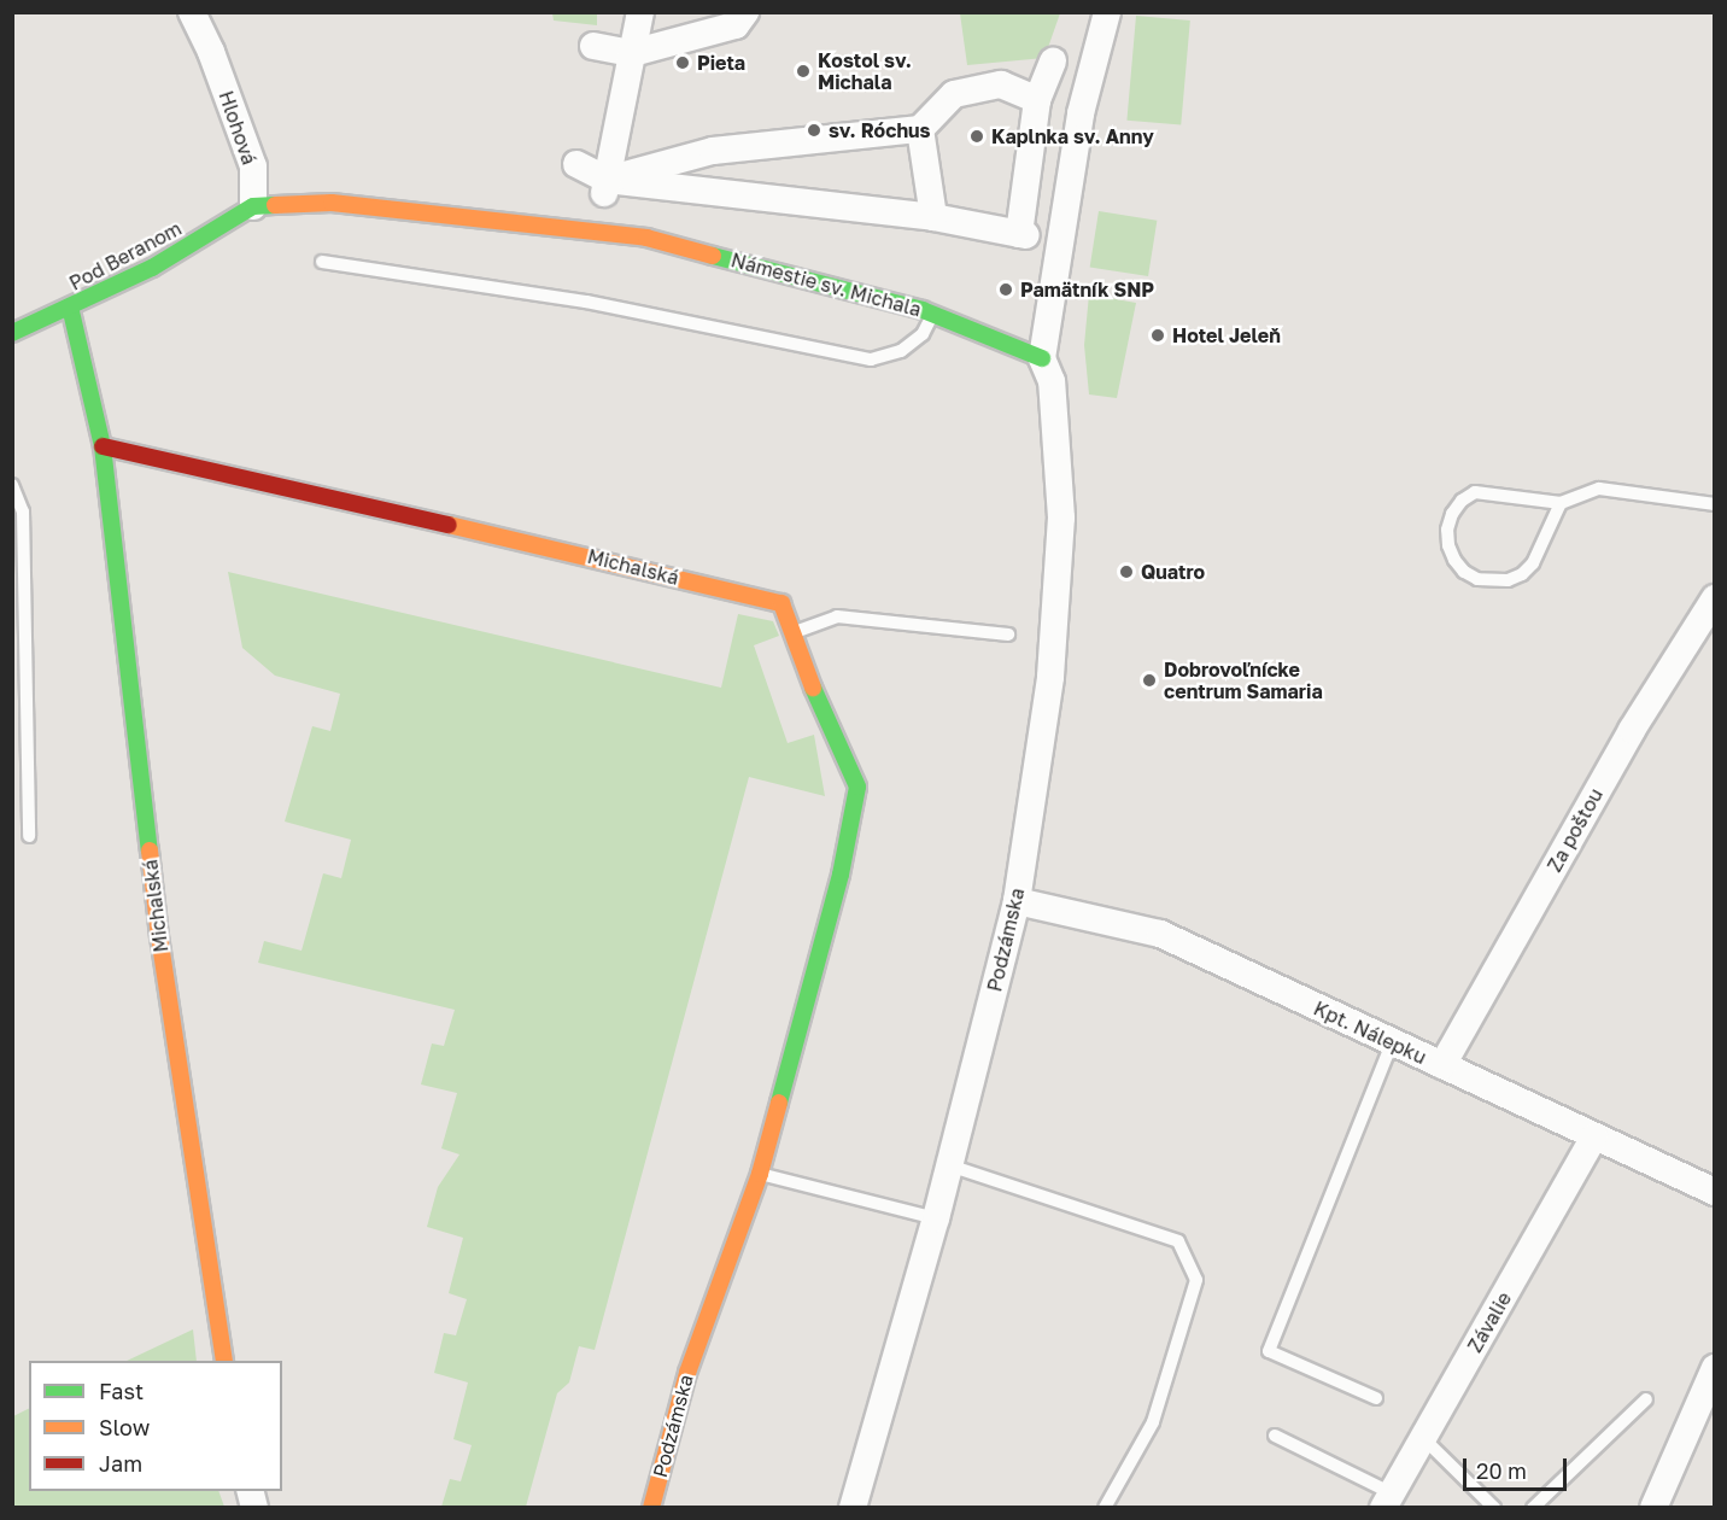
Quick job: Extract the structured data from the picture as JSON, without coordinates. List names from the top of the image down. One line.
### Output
{"streets":{"street":["Hlohová","Pod Beranom","Námestie sv. Michala","Michalská","Za poštou","Podzámska","Kpt. Nálepku","Závalie"]},"crossings":[["Hlohová","Pod Beranom"],["Hlohová","Námestie sv. Michala"],["Pod Beranom","Námestie sv. Michala"],["Pod Beranom","Michalská"],["Námestie sv. Michala","Podzámska"],["Michalská","Podzámska"],["Za poštou","Kpt. Nálepku"],["Podzámska","Kpt. Nálepku"],["Kpt. Nálepku","Závalie"]],"places":["Pieta","Kostol sv. Michala","sv. Róchus","Kaplnka sv. Anny","Pamätník SNP","Hotel Jeleň","Quatro","Dobrovoľnícke centrum Samaria"],"legend":["Fast","Slow","Jam"],"scale_bar":"20 m"}
